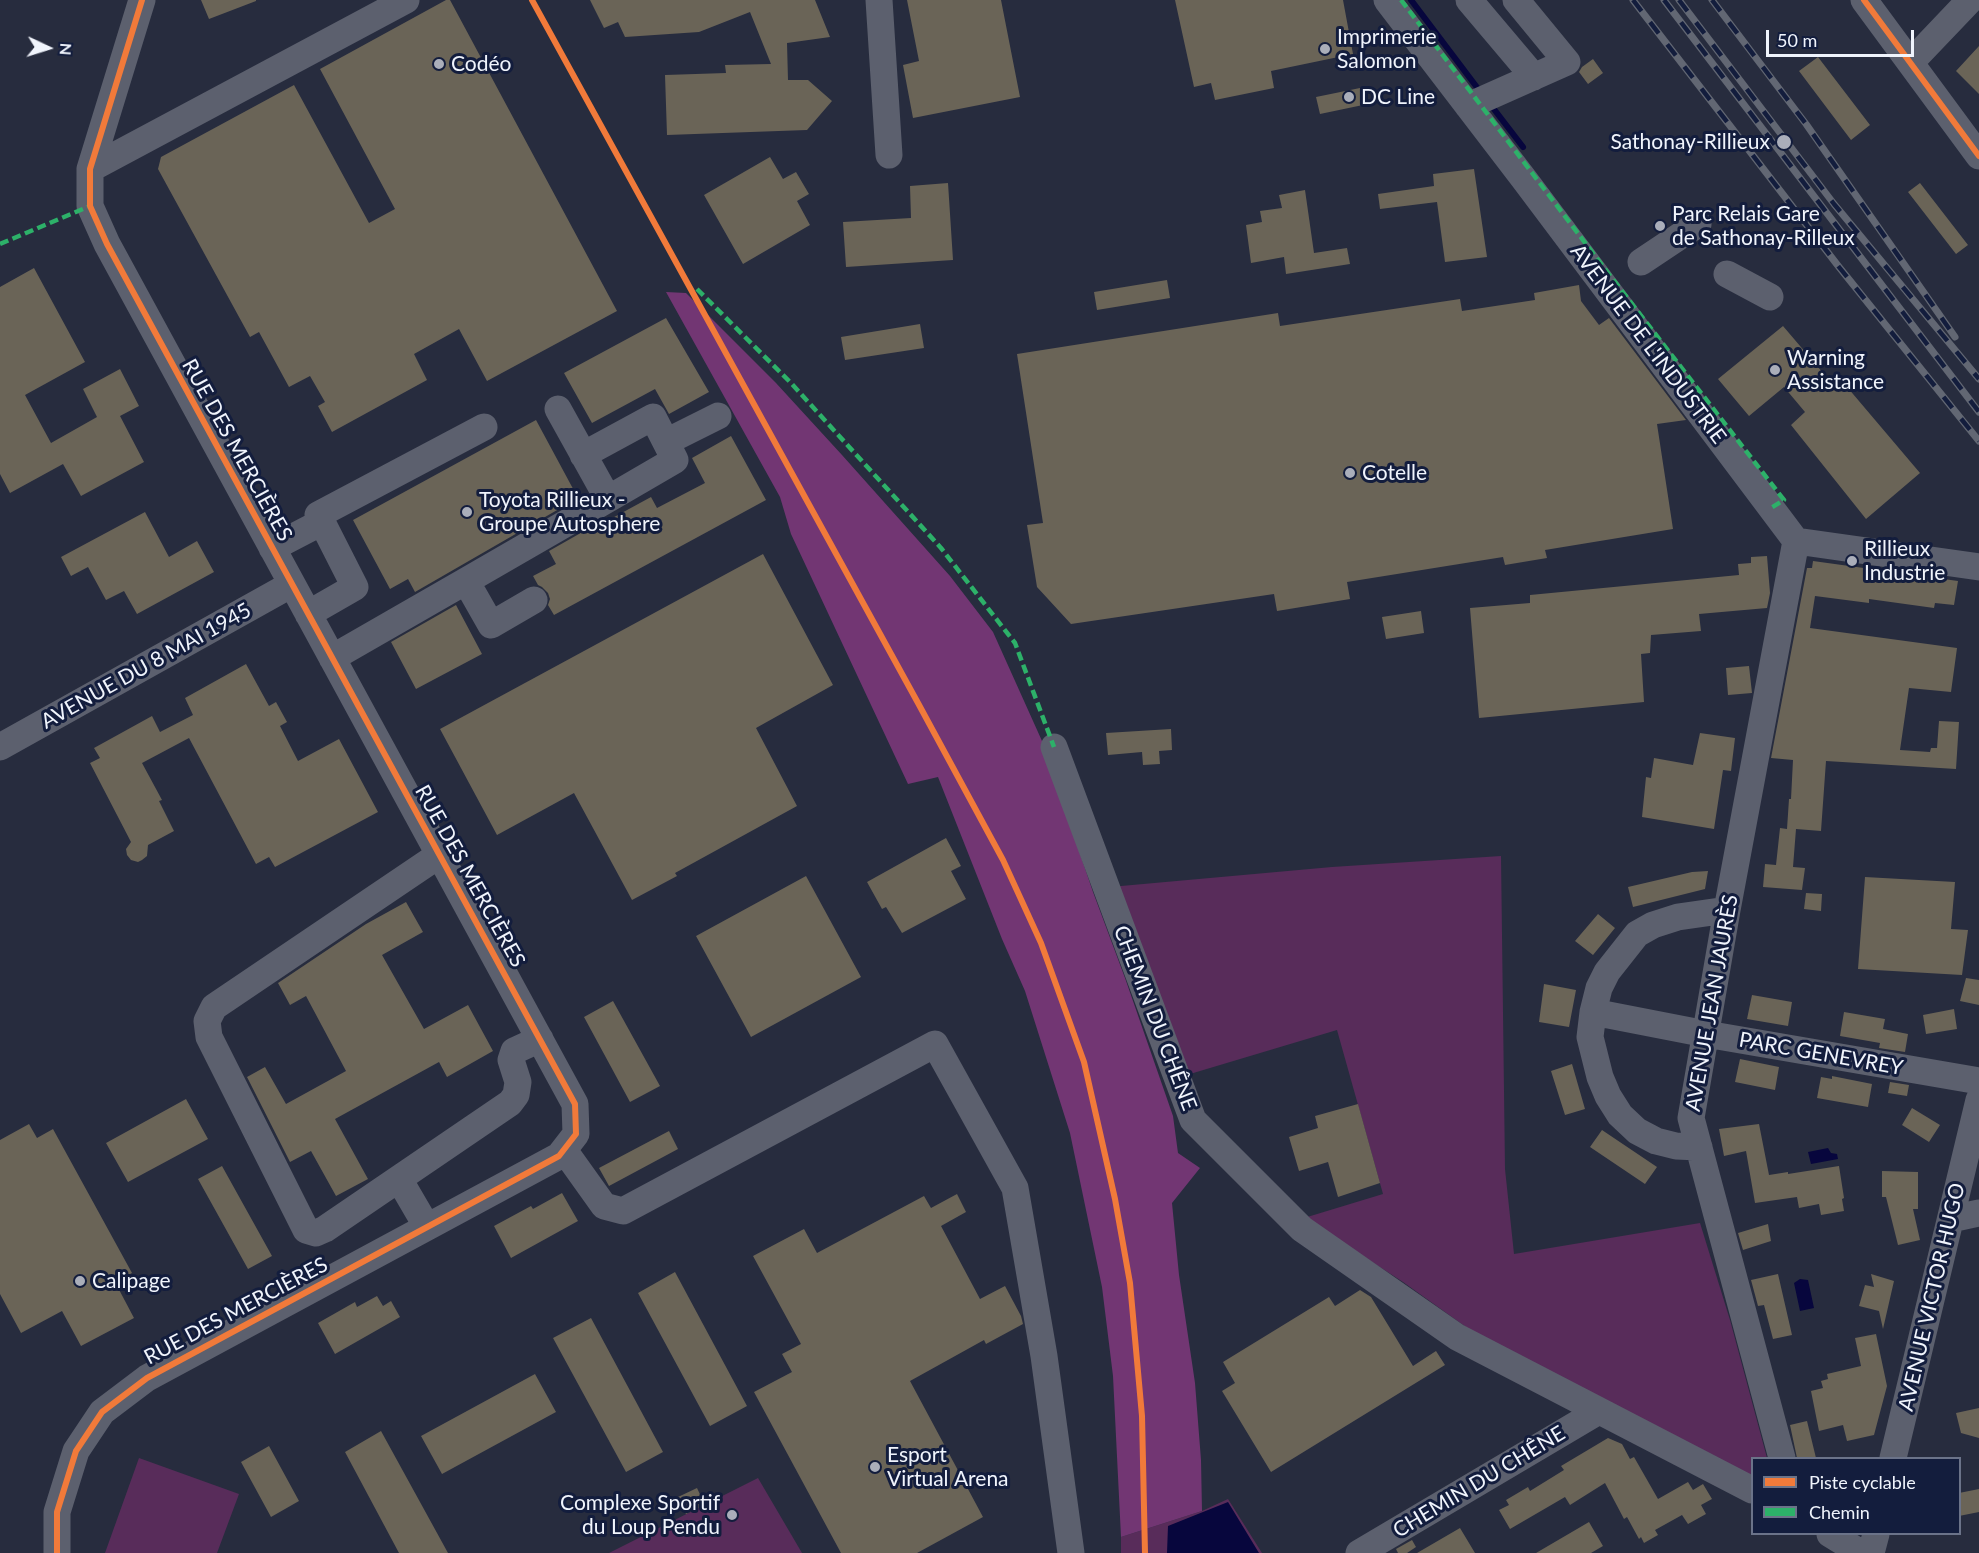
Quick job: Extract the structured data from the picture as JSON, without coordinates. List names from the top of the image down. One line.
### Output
{"streets":{"street":["AVENUE DE L'INDUSTRIE","RUE DES MERCIÈRES","AVENUE DU 8 MAI 1945","AVENUE JEAN JAURÈS","CHEMIN DU CHÊNE","PARC GENEVREY","AVENUE VICTOR HUGO"]},"crossings":[["AVENUE DE L'INDUSTRIE","AVENUE JEAN JAURÈS"],["RUE DES MERCIÈRES","AVENUE DU 8 MAI 1945"],["AVENUE JEAN JAURÈS","PARC GENEVREY"]],"places":["Imprimerie Salomon","Codéo","DC Line","Sathonay-Rillieux","Parc Relais Gare de Sathonay-Rilleux","Warning Assistance","Cotelle","Toyota Rillieux - Groupe Autosphere","Rillieux Industrie","Calipage","Esport Virtual Arena","Complexe Sportif du Loup Pendu"],"legend":["Piste cyclable","Chemin"],"scale_bar":"50 m","north":"right"}
